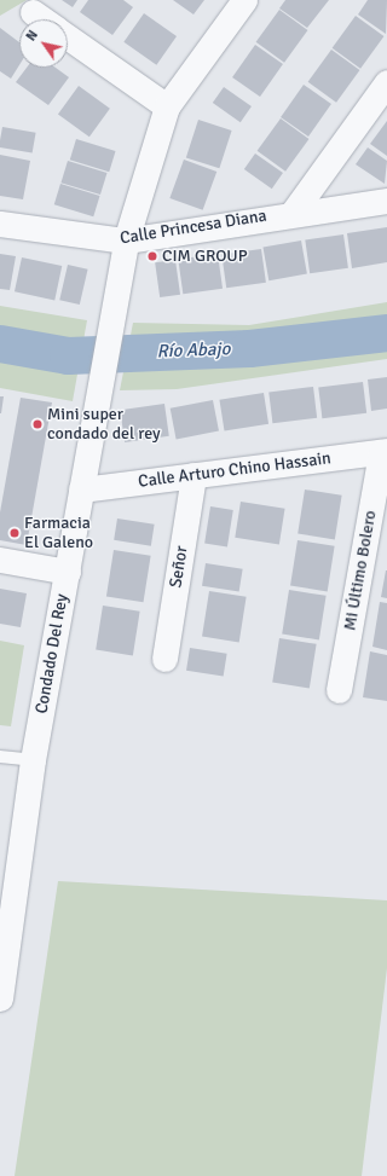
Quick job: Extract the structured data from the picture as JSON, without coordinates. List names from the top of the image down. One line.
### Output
{"streets":{"street":["Calle Princesa Diana","Calle Arturo Chino Hassain","Señor","Mi Último Bolero","Condado Del Rey"]},"crossings":[["Calle Princesa Diana","Condado Del Rey"],["Calle Arturo Chino Hassain","Señor"],["Calle Arturo Chino Hassain","Mi Último Bolero"],["Calle Arturo Chino Hassain","Condado Del Rey"]],"water":["Río Abajo"],"places":["CIM GROUP","Mini super condado del rey","Farmacia El Galeno"],"north":"top left"}
